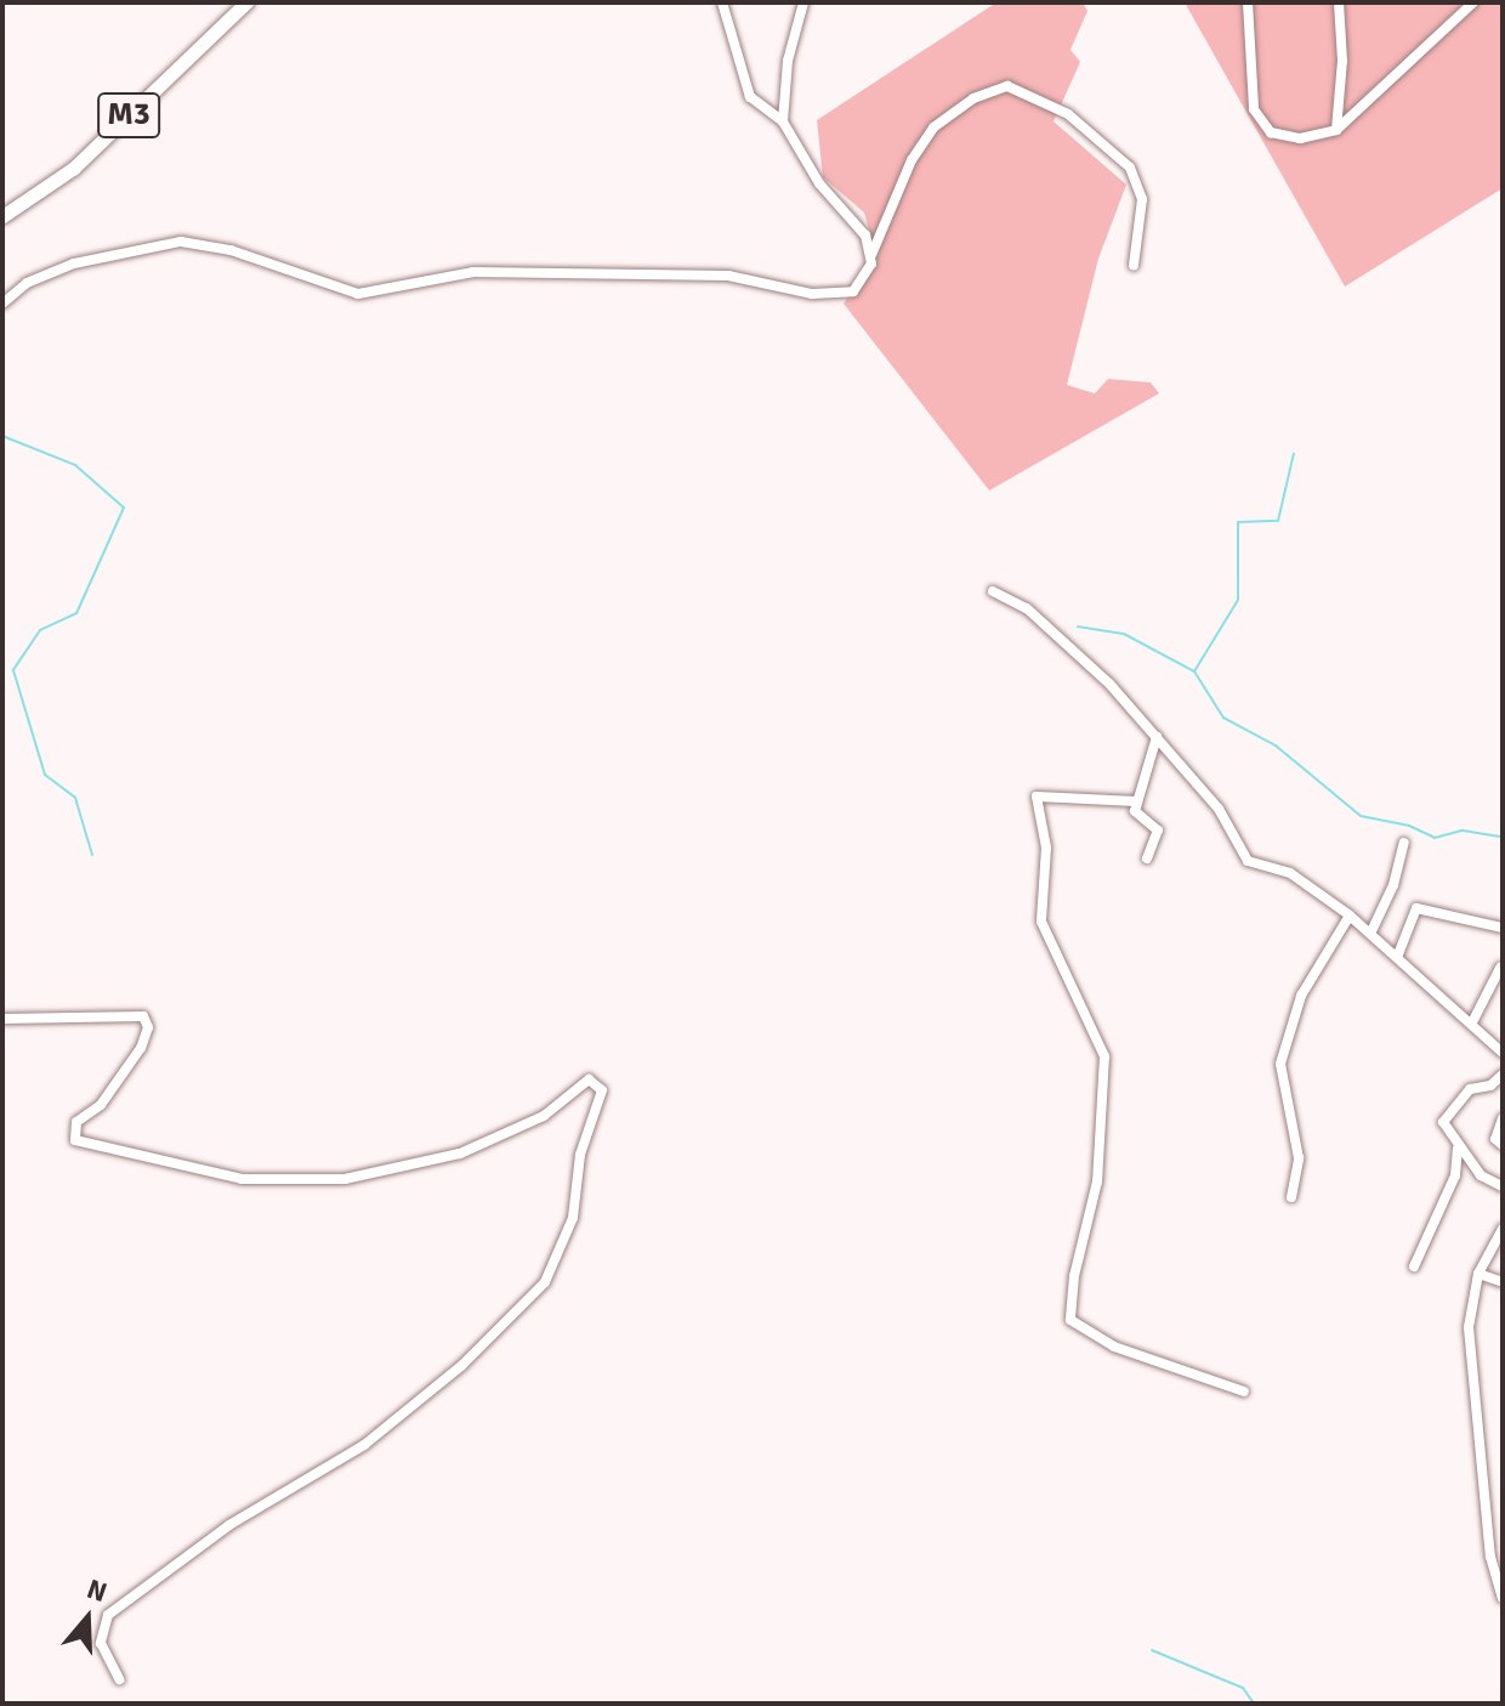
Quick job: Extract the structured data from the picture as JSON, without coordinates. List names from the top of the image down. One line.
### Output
{"streets":{"highway":["M3"]},"north":"top"}
